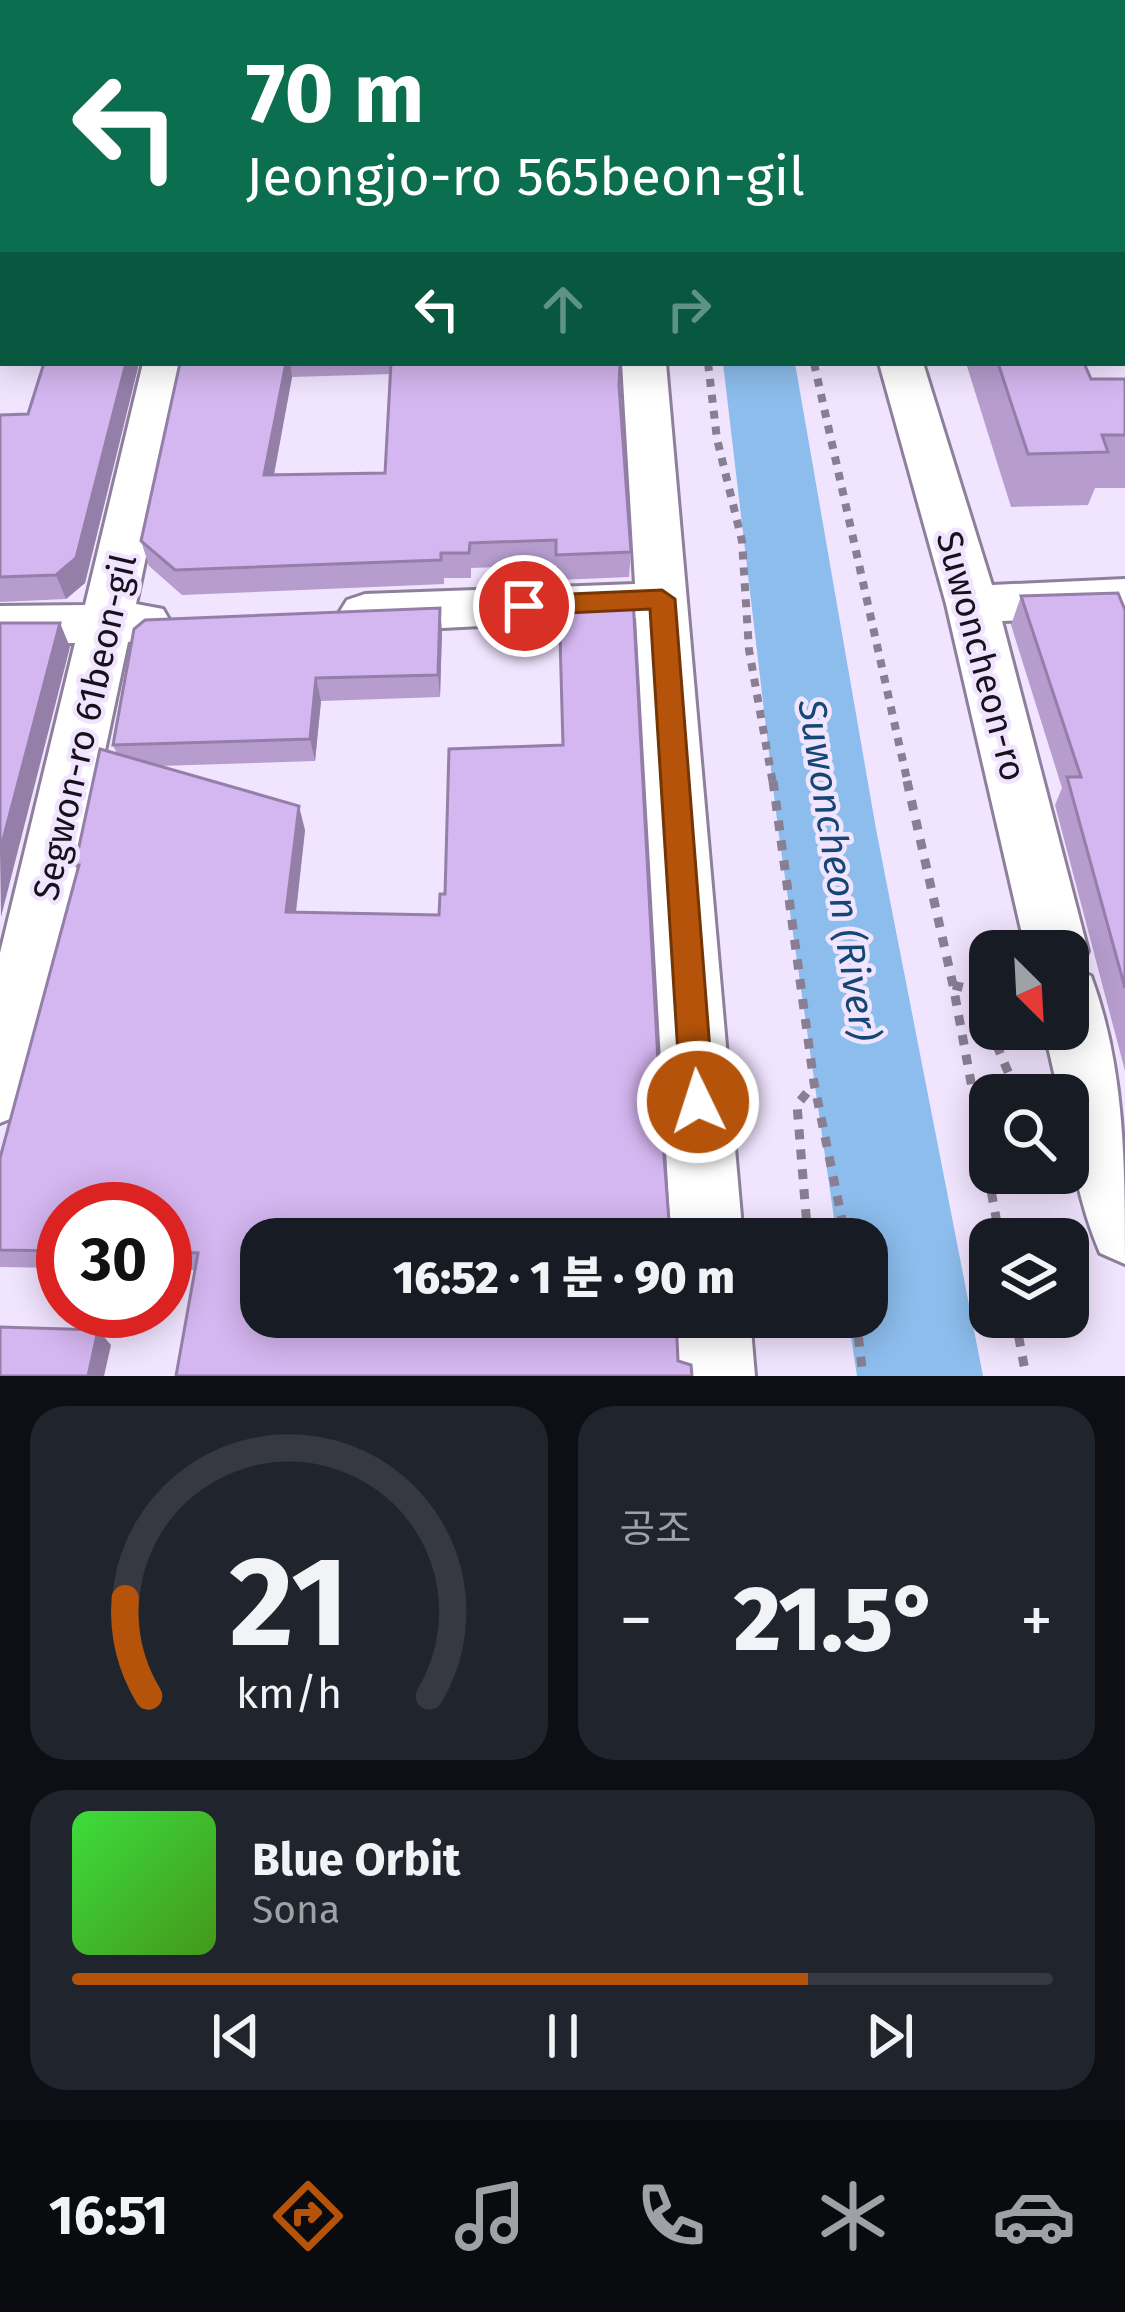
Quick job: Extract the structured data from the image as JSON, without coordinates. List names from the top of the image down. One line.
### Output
{"streets":{"street":["Suwoncheon-ro","Segwon-ro 61beon-gil"]},"water":["Suwoncheon (River)"],"north":"bottom right","page":{"turn":["70 m","Jeongjo-ro 565beon-gil"],"limit":"30","trip":"16:52 · 1 분 · 90 m","tile":"공조","heat":["−","21.5°","+"],"song":["Blue Orbit","Sona"],"tabs":"16:51","gauge":["21","km/h"]}}
